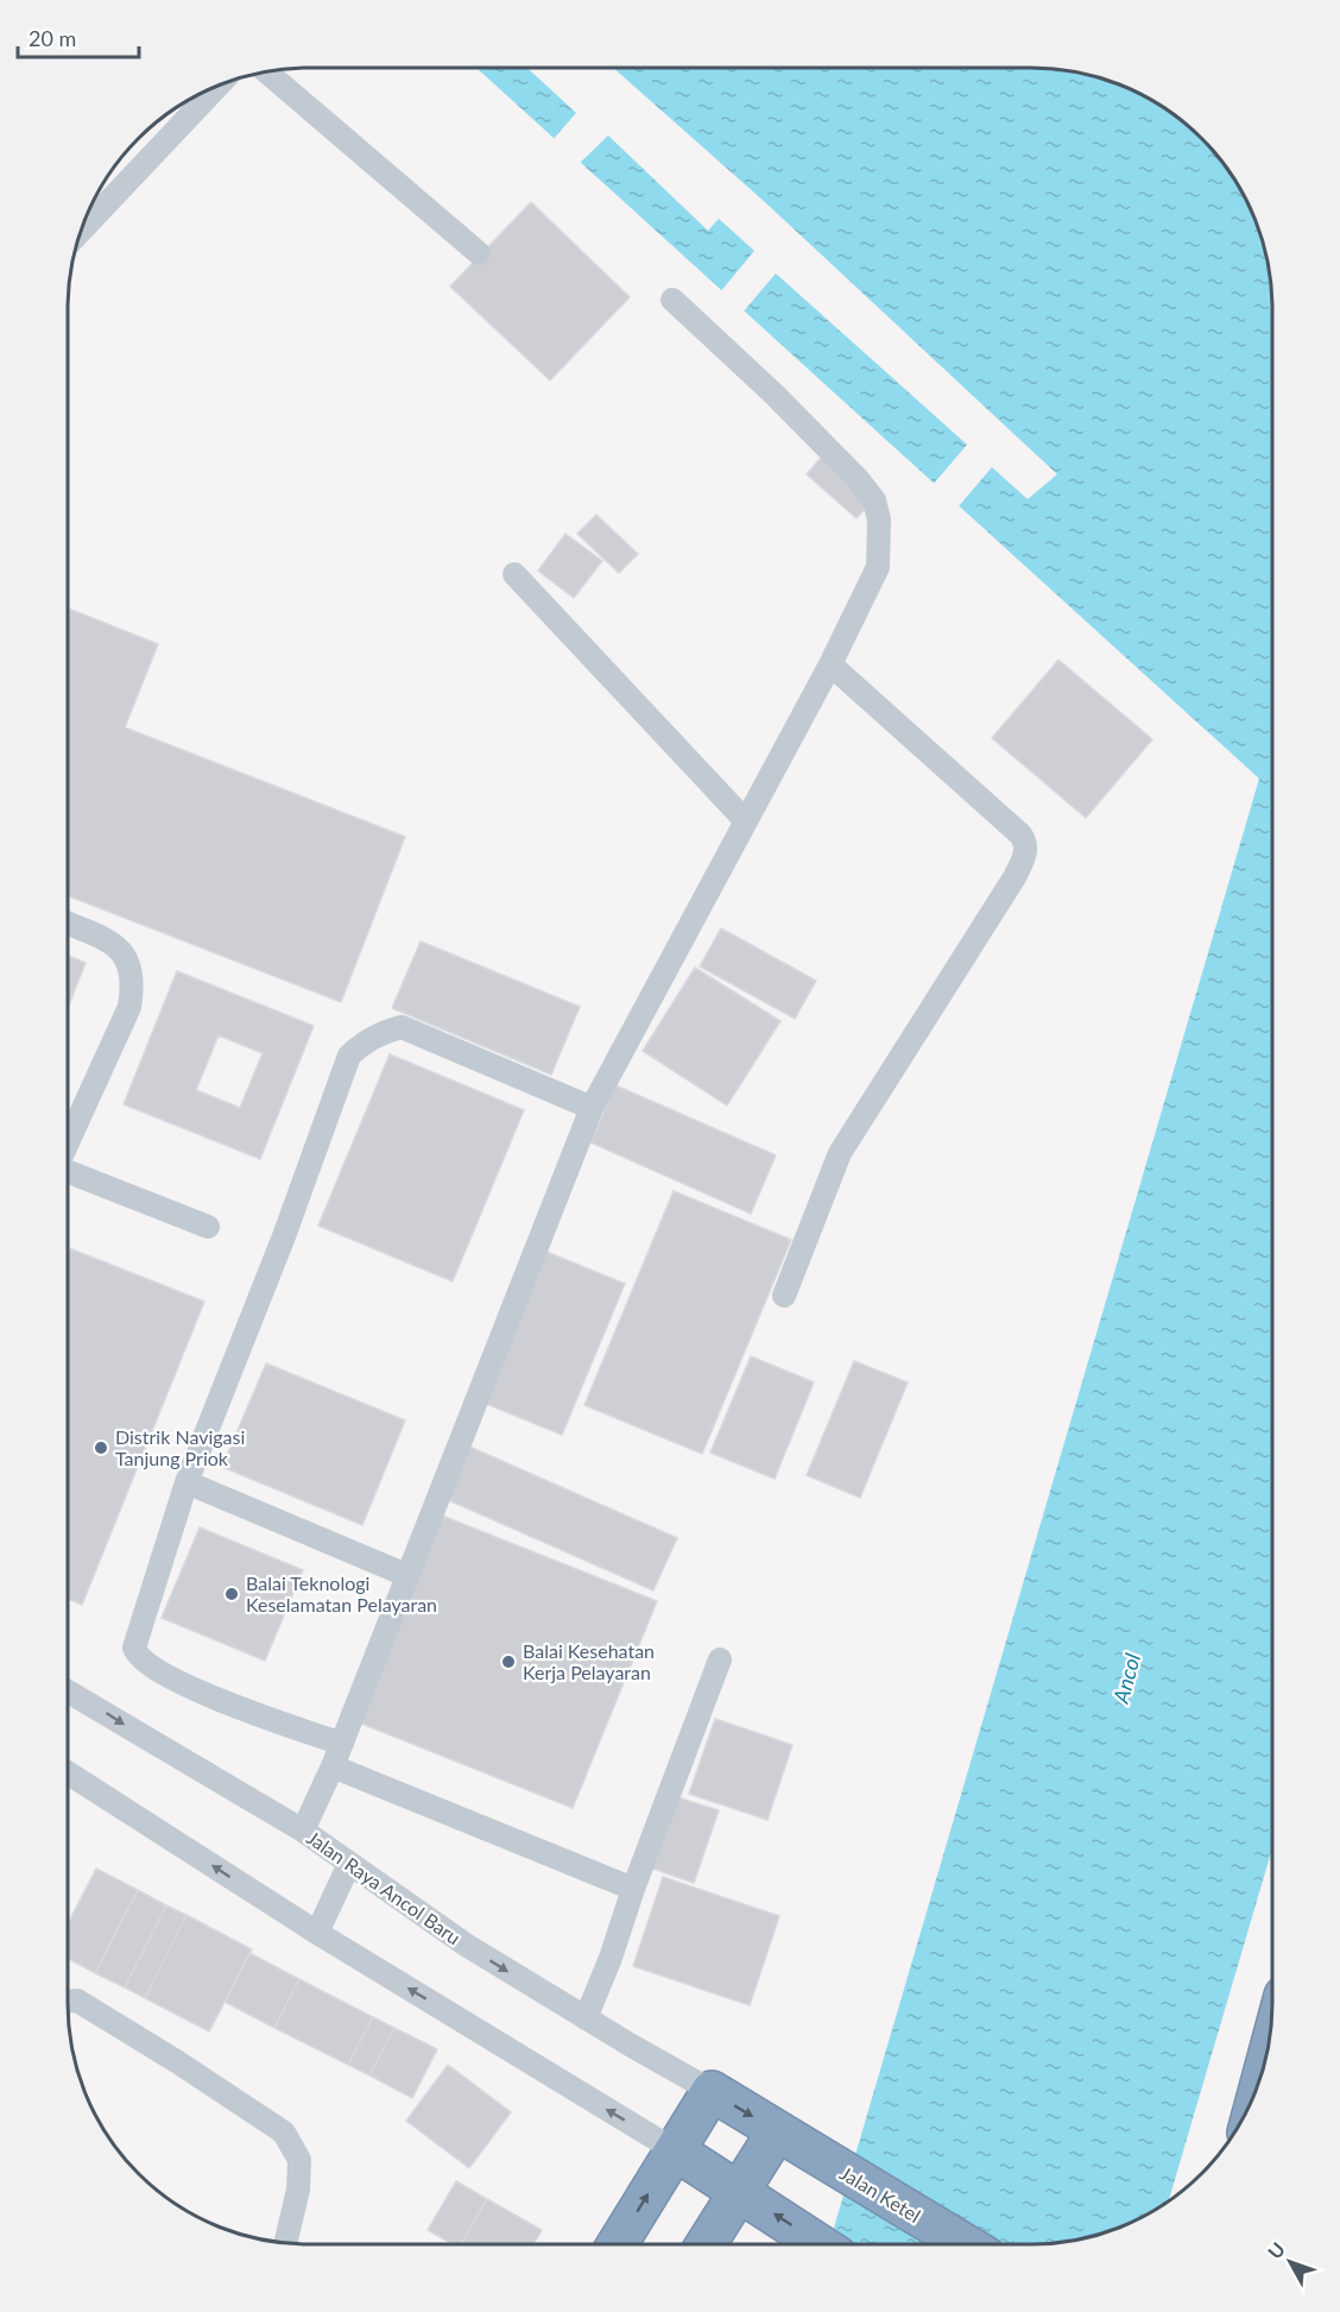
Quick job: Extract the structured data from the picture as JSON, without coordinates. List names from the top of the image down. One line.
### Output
{"streets":{"highway":["Jalan Ketel"],"lane":["Jalan Raya Ancol Baru"]},"crossings":[["Jalan Raya Ancol Baru","Jalan Ketel"]],"water":["Ancol"],"places":["Distrik Navigasi Tanjung Priok","Balai Teknologi Keselamatan Pelayaran","Balai Kesehatan Kerja Pelayaran"],"scale_bar":"20 m","north":"top left"}
